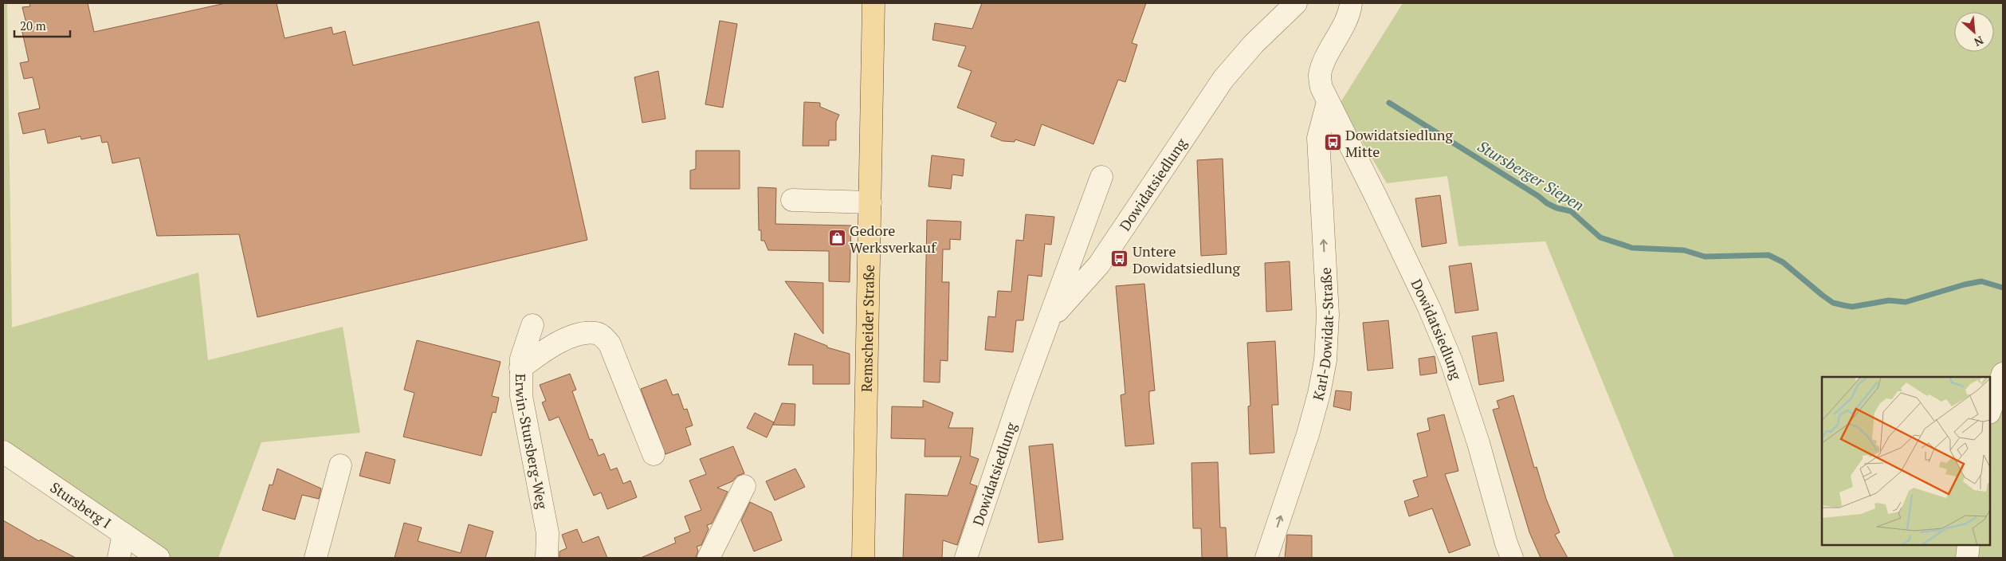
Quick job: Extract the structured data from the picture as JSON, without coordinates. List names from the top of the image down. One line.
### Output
{"streets":{"main road":["Remscheider Straße"],"street":["Dowidatsiedlung","Karl-Dowidat-Straße","Erwin-Stursberg-Weg","Stursberg I"]},"crossings":[["Dowidatsiedlung","Karl-Dowidat-Straße"]],"one_way":["Karl-Dowidat-Straße"],"water":["Stursberger Siepen"],"places":{"bus stop":["Dowidatsiedlung Mitte","Untere Dowidatsiedlung"],"shop":["Gedore Werksverkauf"]},"scale_bar":"20 m","north":"bottom right"}
